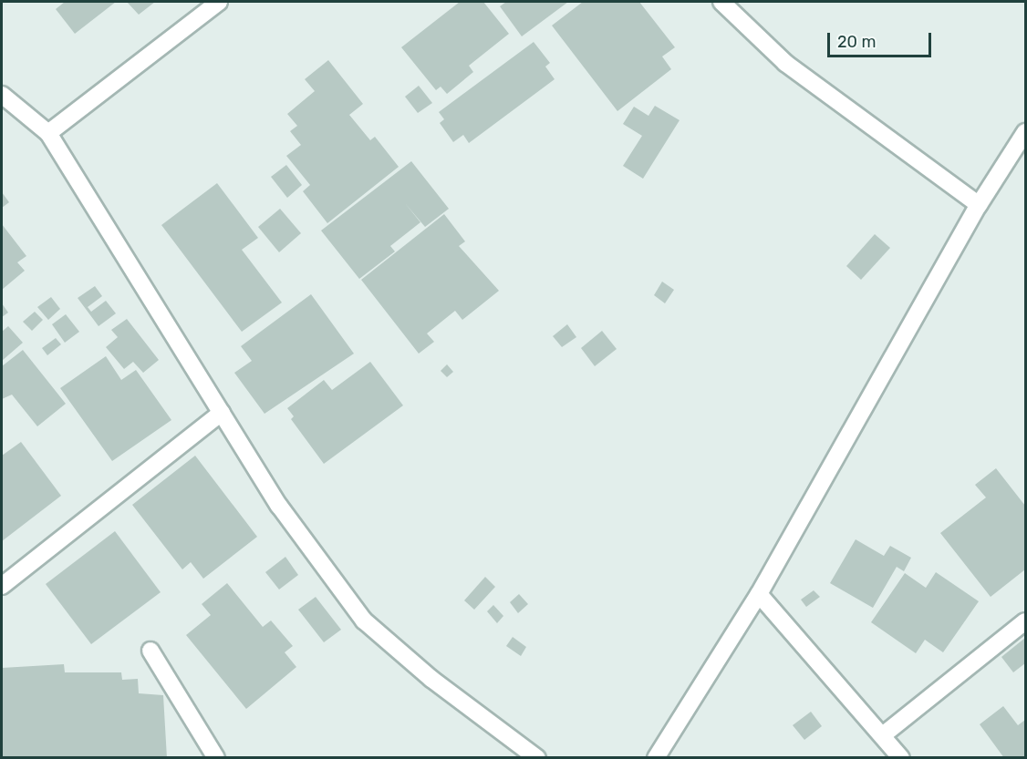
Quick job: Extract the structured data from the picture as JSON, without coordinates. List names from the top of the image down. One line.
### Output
{"scale_bar":"20 m"}
